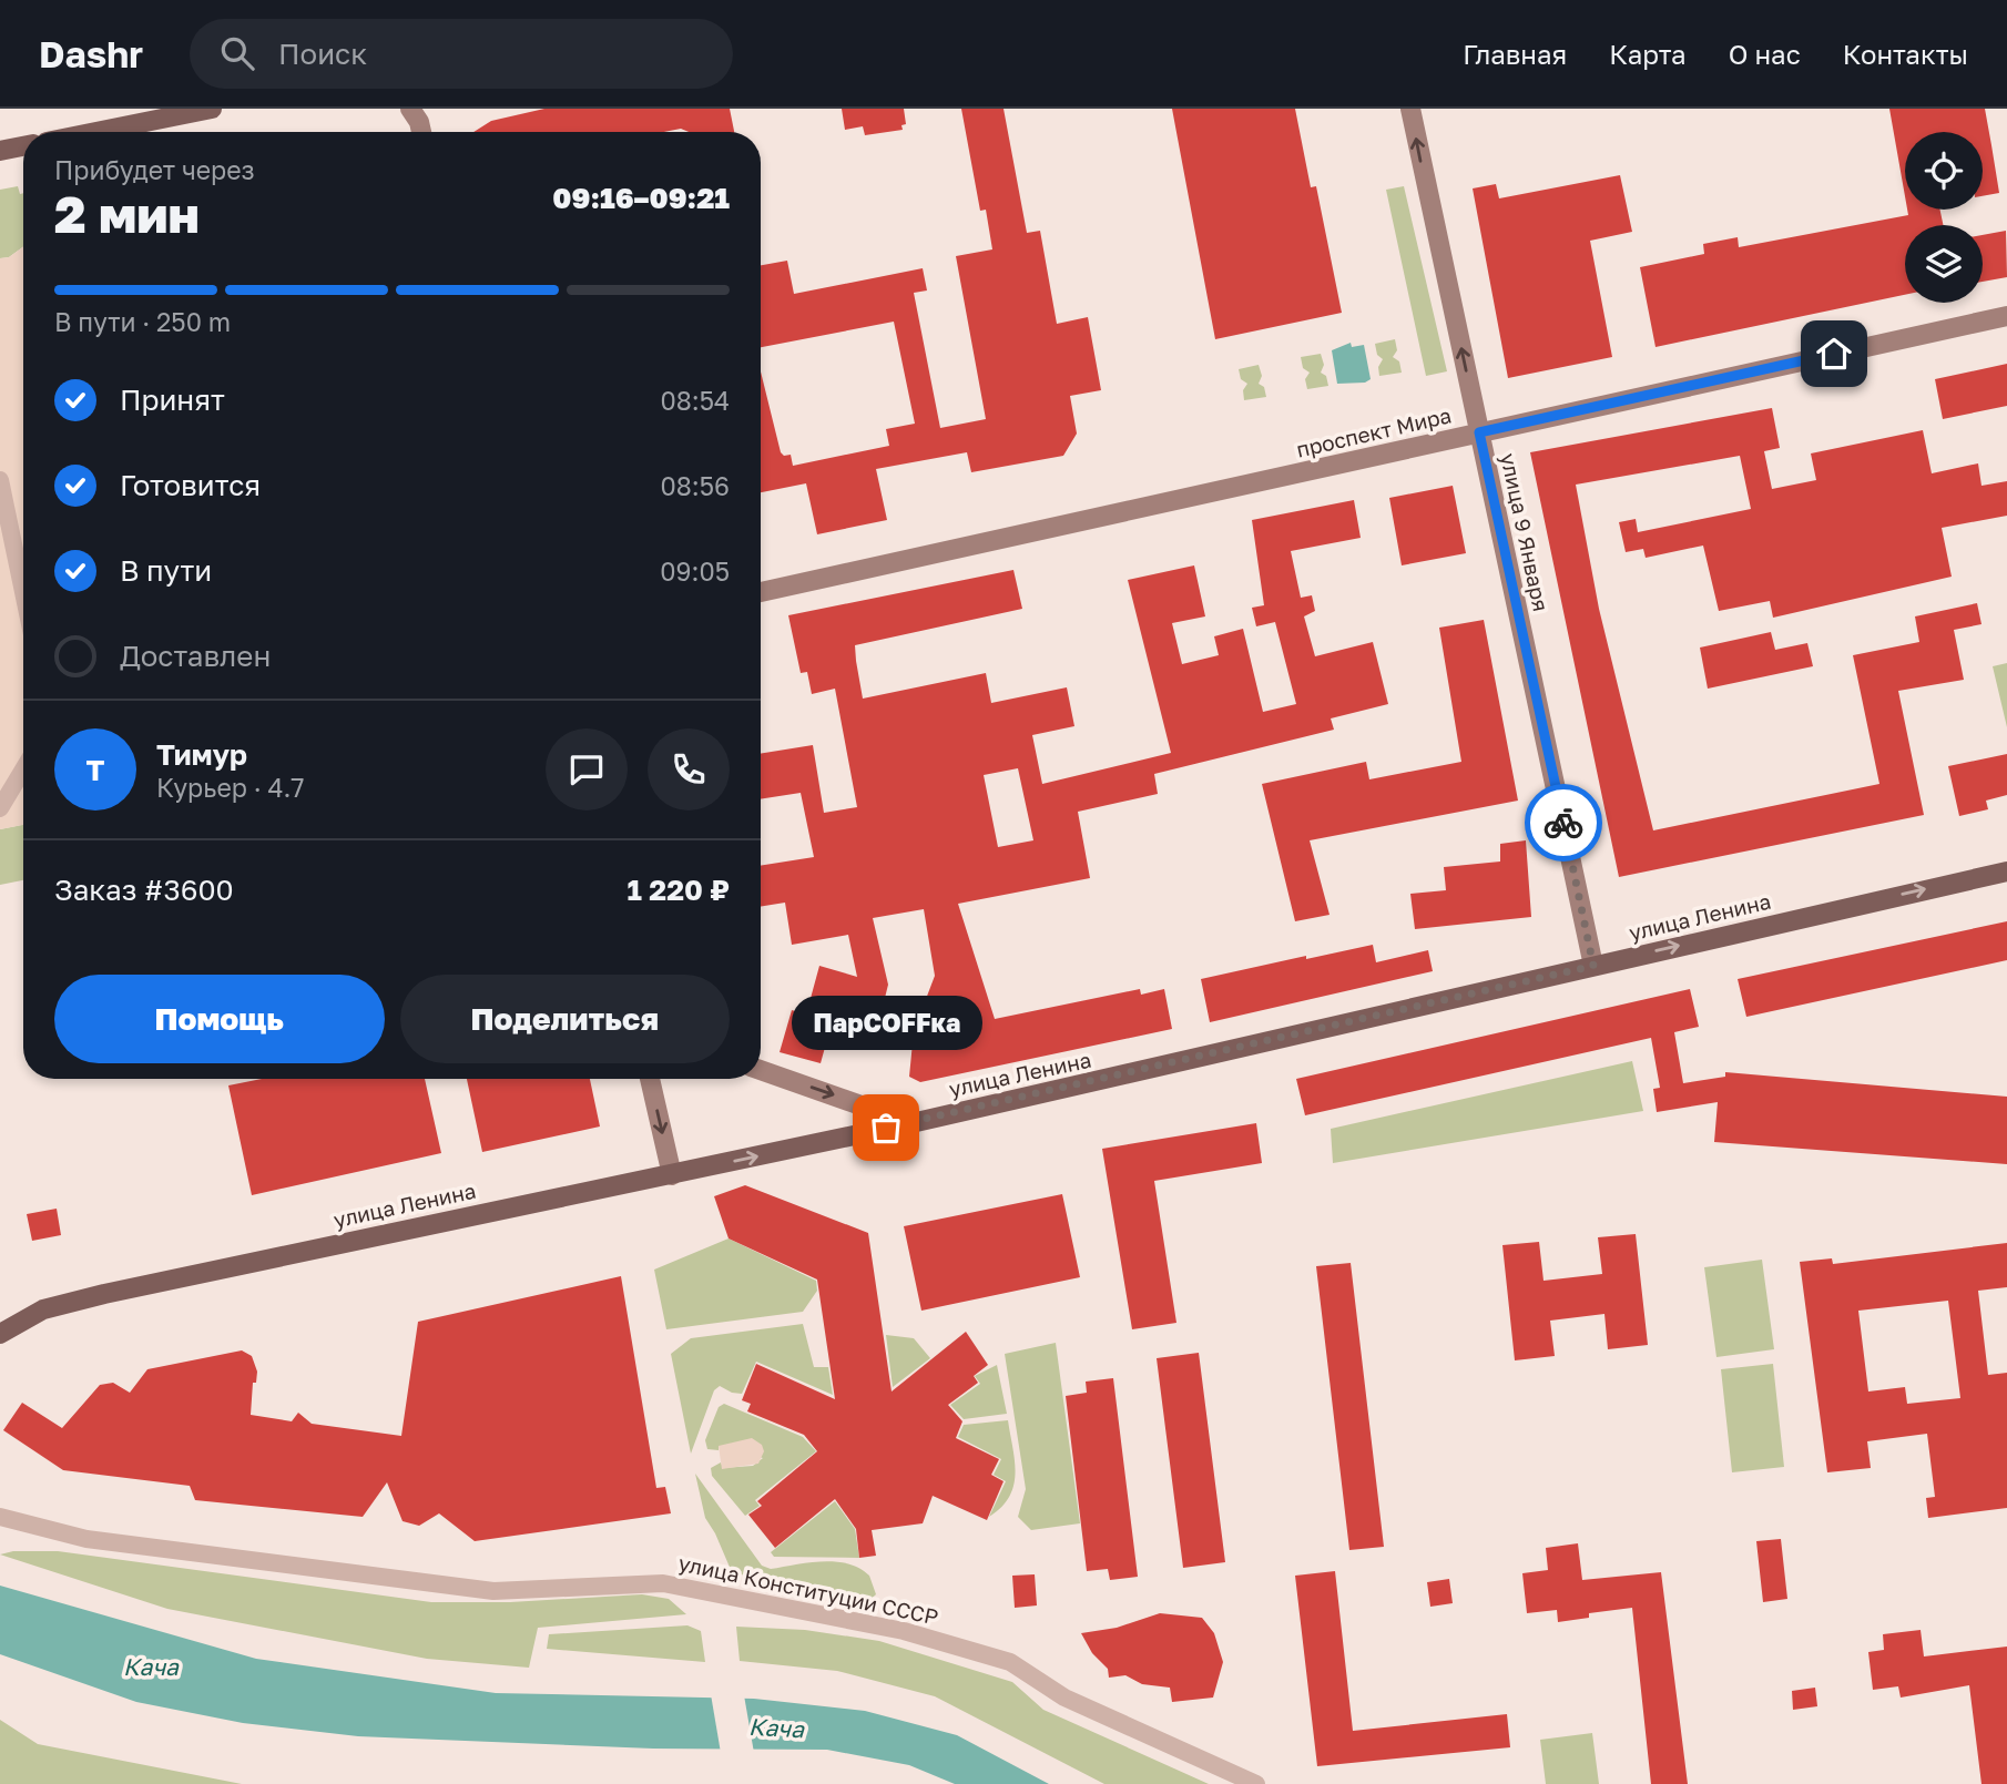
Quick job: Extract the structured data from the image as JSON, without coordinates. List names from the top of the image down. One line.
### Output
{"streets":{"main road":["проспект Мира","улица 9 Января","улица Ленина"],"street":["улица Конституции СССР"]},"crossings":[["проспект Мира","улица 9 Января"],["улица 9 Января","улица Ленина"]],"one_way":["улица 9 Января"],"water":["Кача"],"places":["ПарCOFFка"],"page":{"header":"Dashr","search":"Поиск","nav":["Главная","Карта","О нас","Контакты"],"heading":["2 мин","Прибудет через","09:16–09:21"],"panel":["Тимур","Курьер · 4.7","Заказ #3600","1 220 ₽"],"bar":"В пути · 250 m","list":[["Принят","08:54"],["Готовится","08:56"],["В пути","09:05"],"Доставлен"],"round":"Т","buttons":["Помощь","Поделиться"],"bubble":"ПарCOFFка"}}
